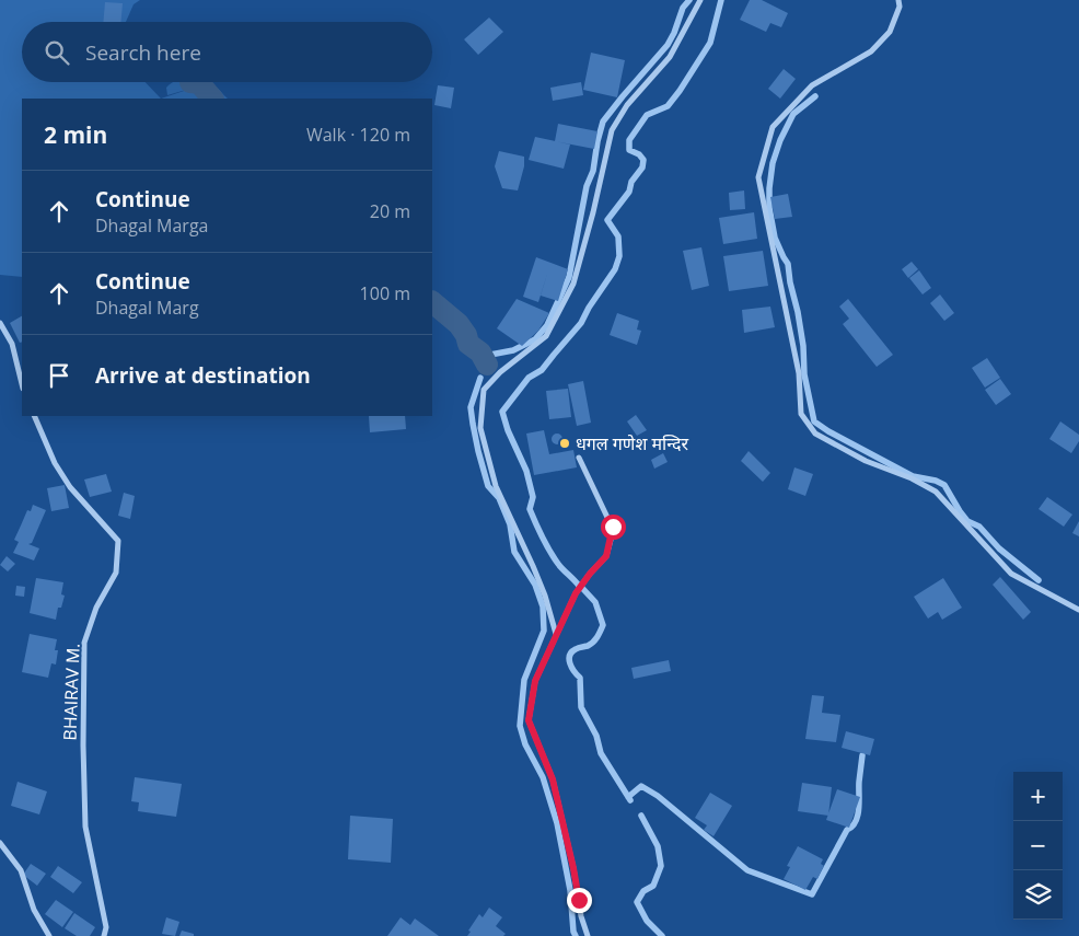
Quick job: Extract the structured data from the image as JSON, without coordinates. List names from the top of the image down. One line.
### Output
{"streets":{"street":["BHAIRAV M."]},"places":["धगल गणेश मन्दिर"],"page":{"search":"Search here","heading":["2 min","Walk · 120 m"],"list":[["Continue","Dhagal Marga","20 m"],["Continue","Dhagal Marg","100 m"],"Arrive at destination"],"map_buttons":["+","−"]}}
